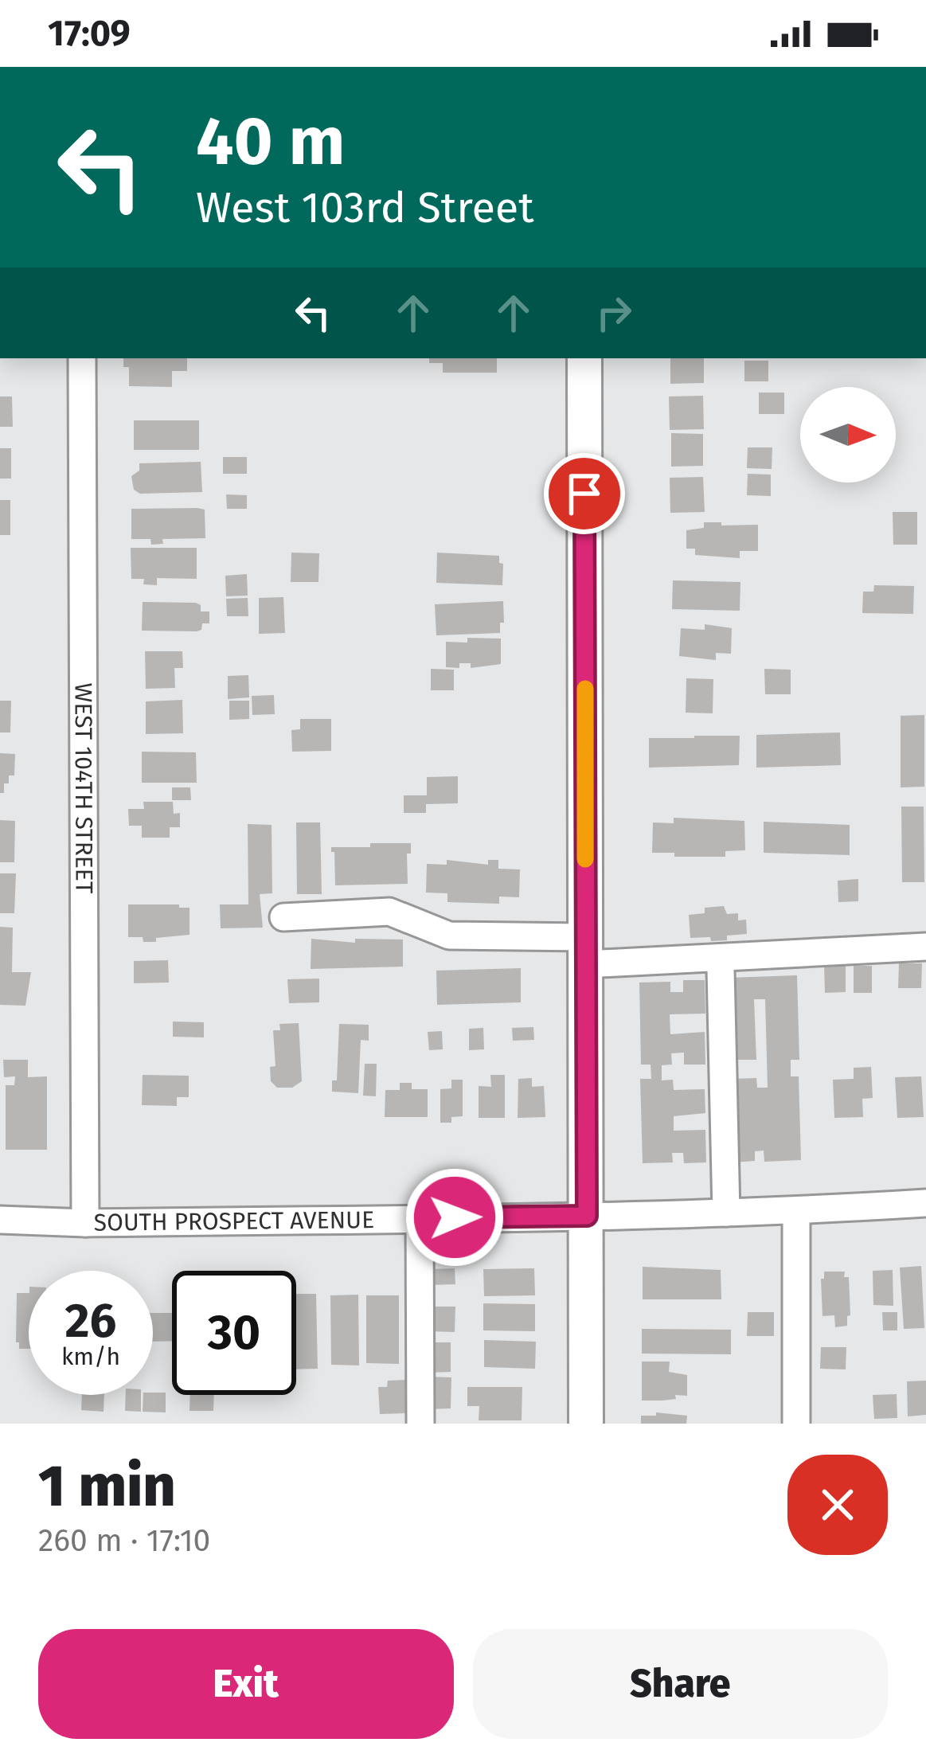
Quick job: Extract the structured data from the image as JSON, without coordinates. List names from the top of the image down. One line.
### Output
{"streets":{"street":["WEST 104TH STREET","SOUTH PROSPECT AVENUE"]},"crossings":[["WEST 104TH STREET","SOUTH PROSPECT AVENUE"]],"north":"right","page":{"status":"17:09","turn":["40 m","West 103rd Street"],"speed":"26 km/h","limit":"30","heading":["1 min","260 m · 17:10"],"buttons":["Exit","Share"]}}
